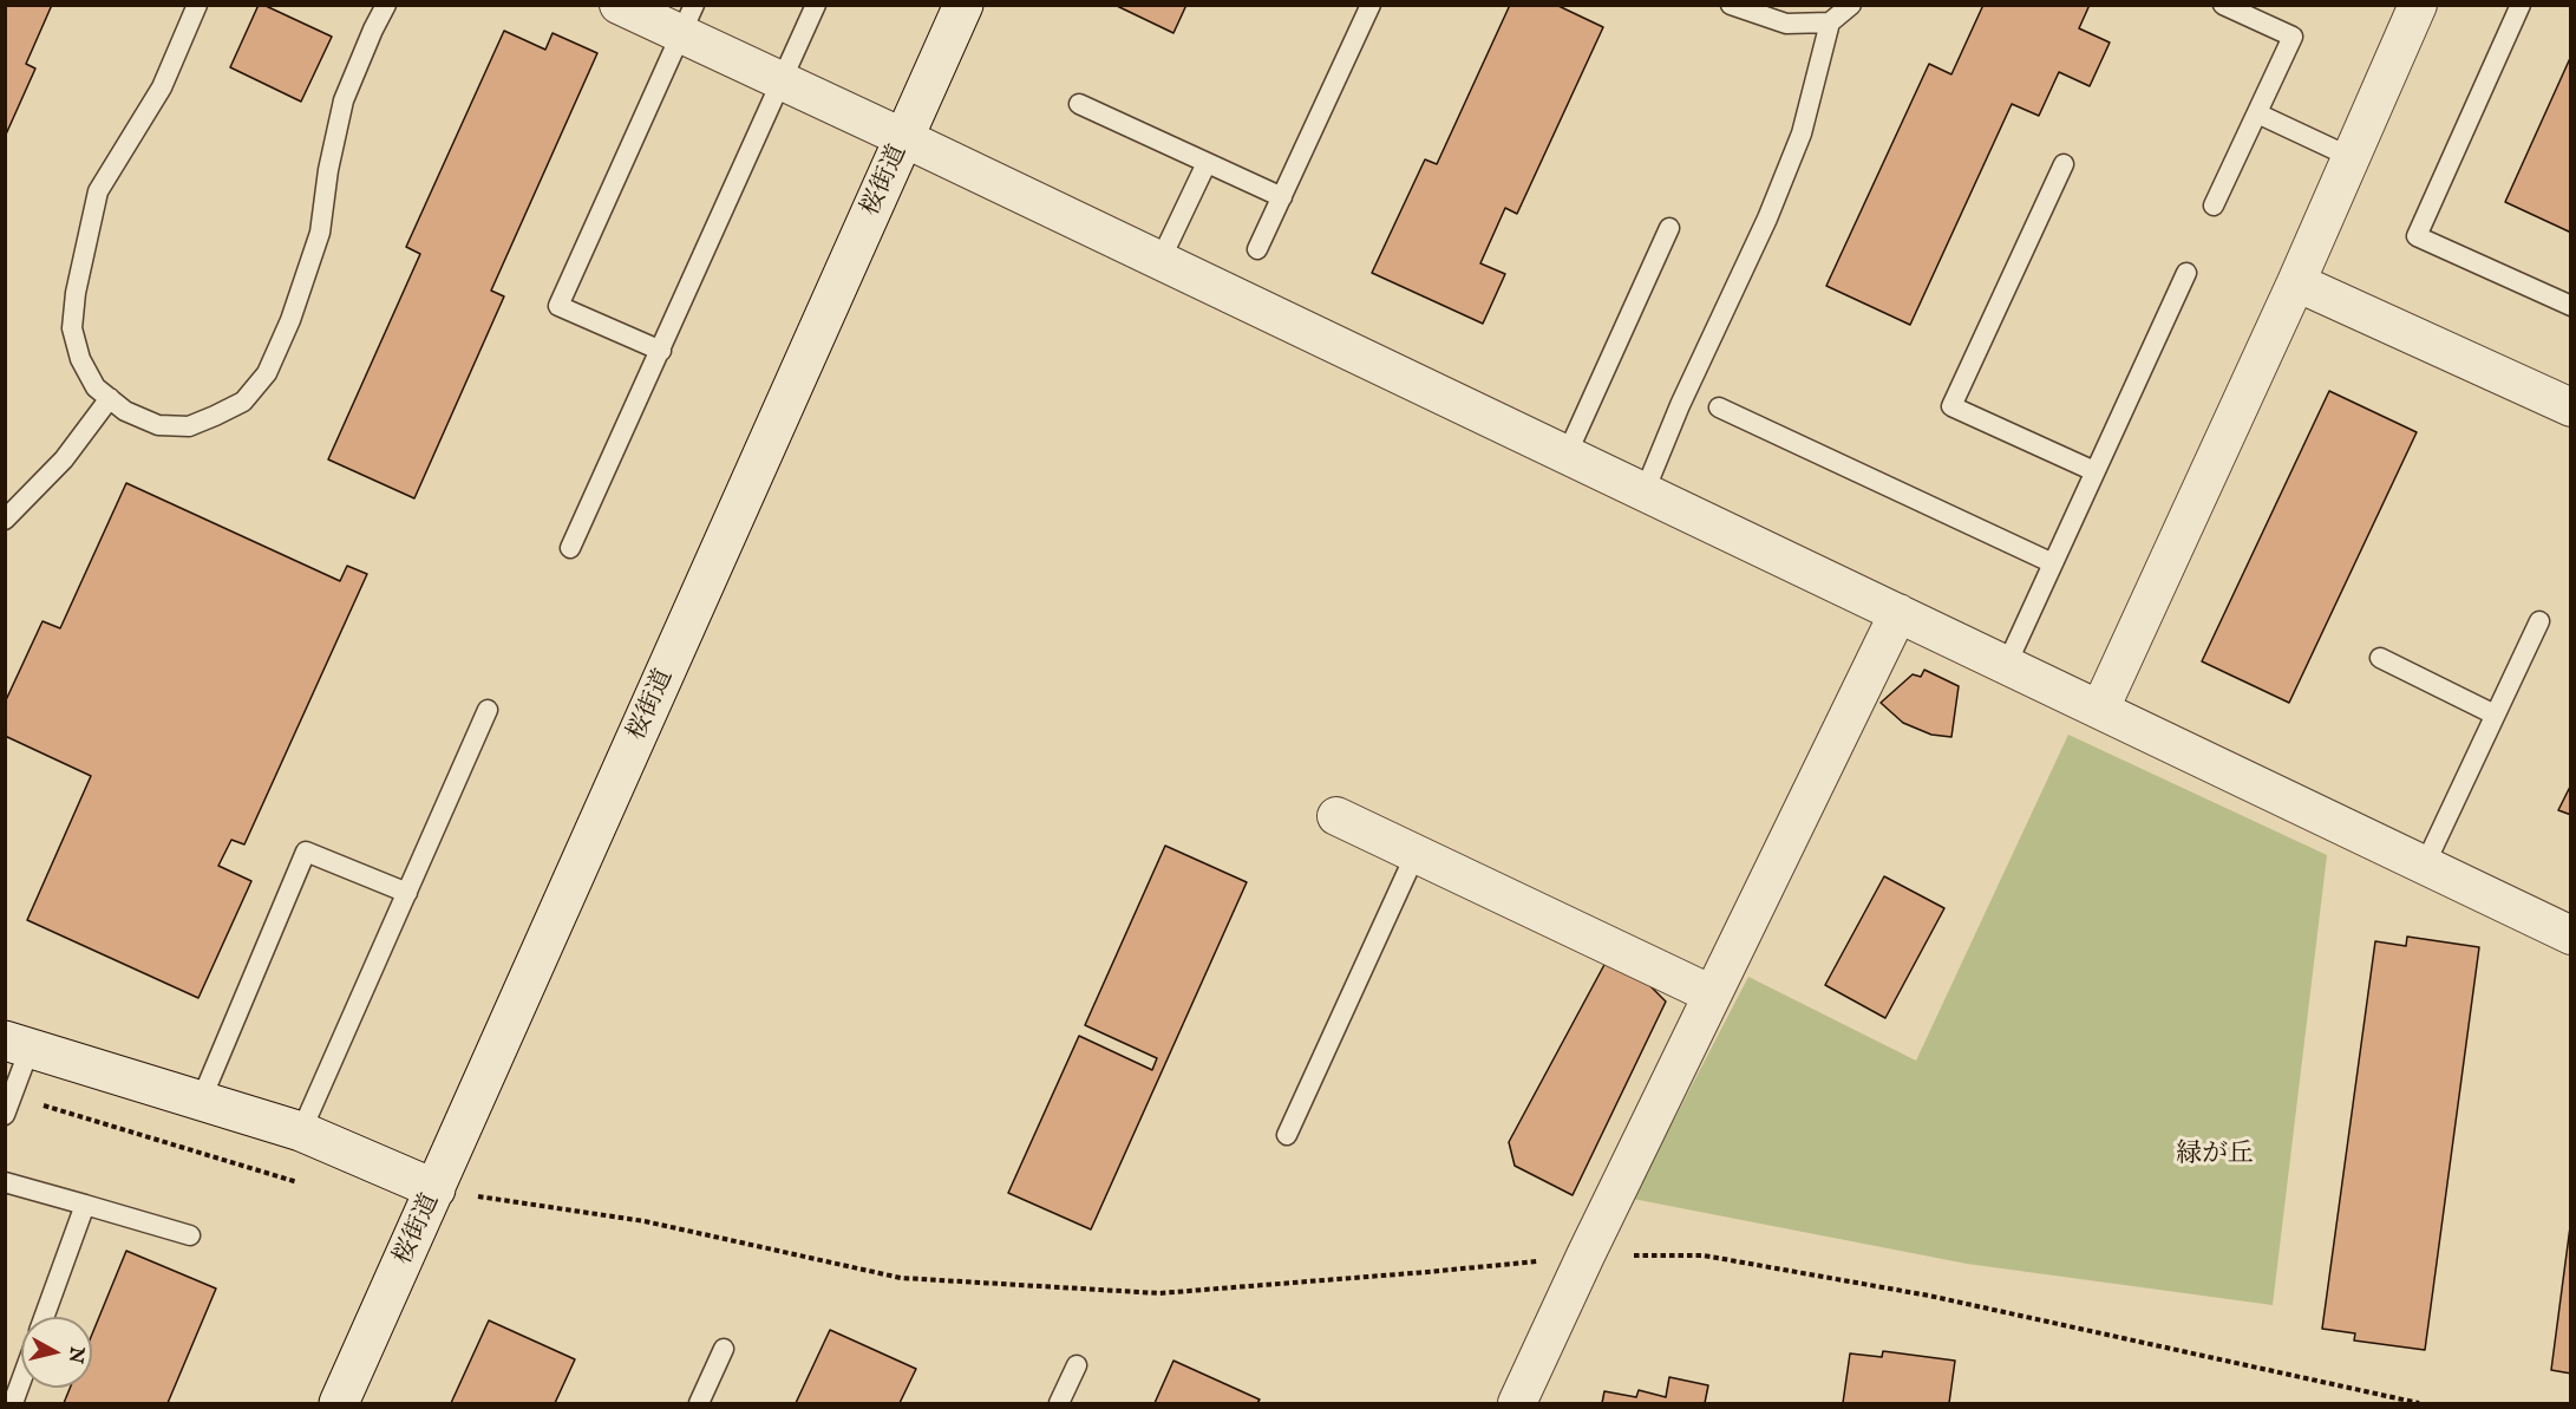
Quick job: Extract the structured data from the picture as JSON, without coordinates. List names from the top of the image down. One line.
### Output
{"streets":{"street":["桜街道"]},"districts":["緑が丘"],"north":"right"}
